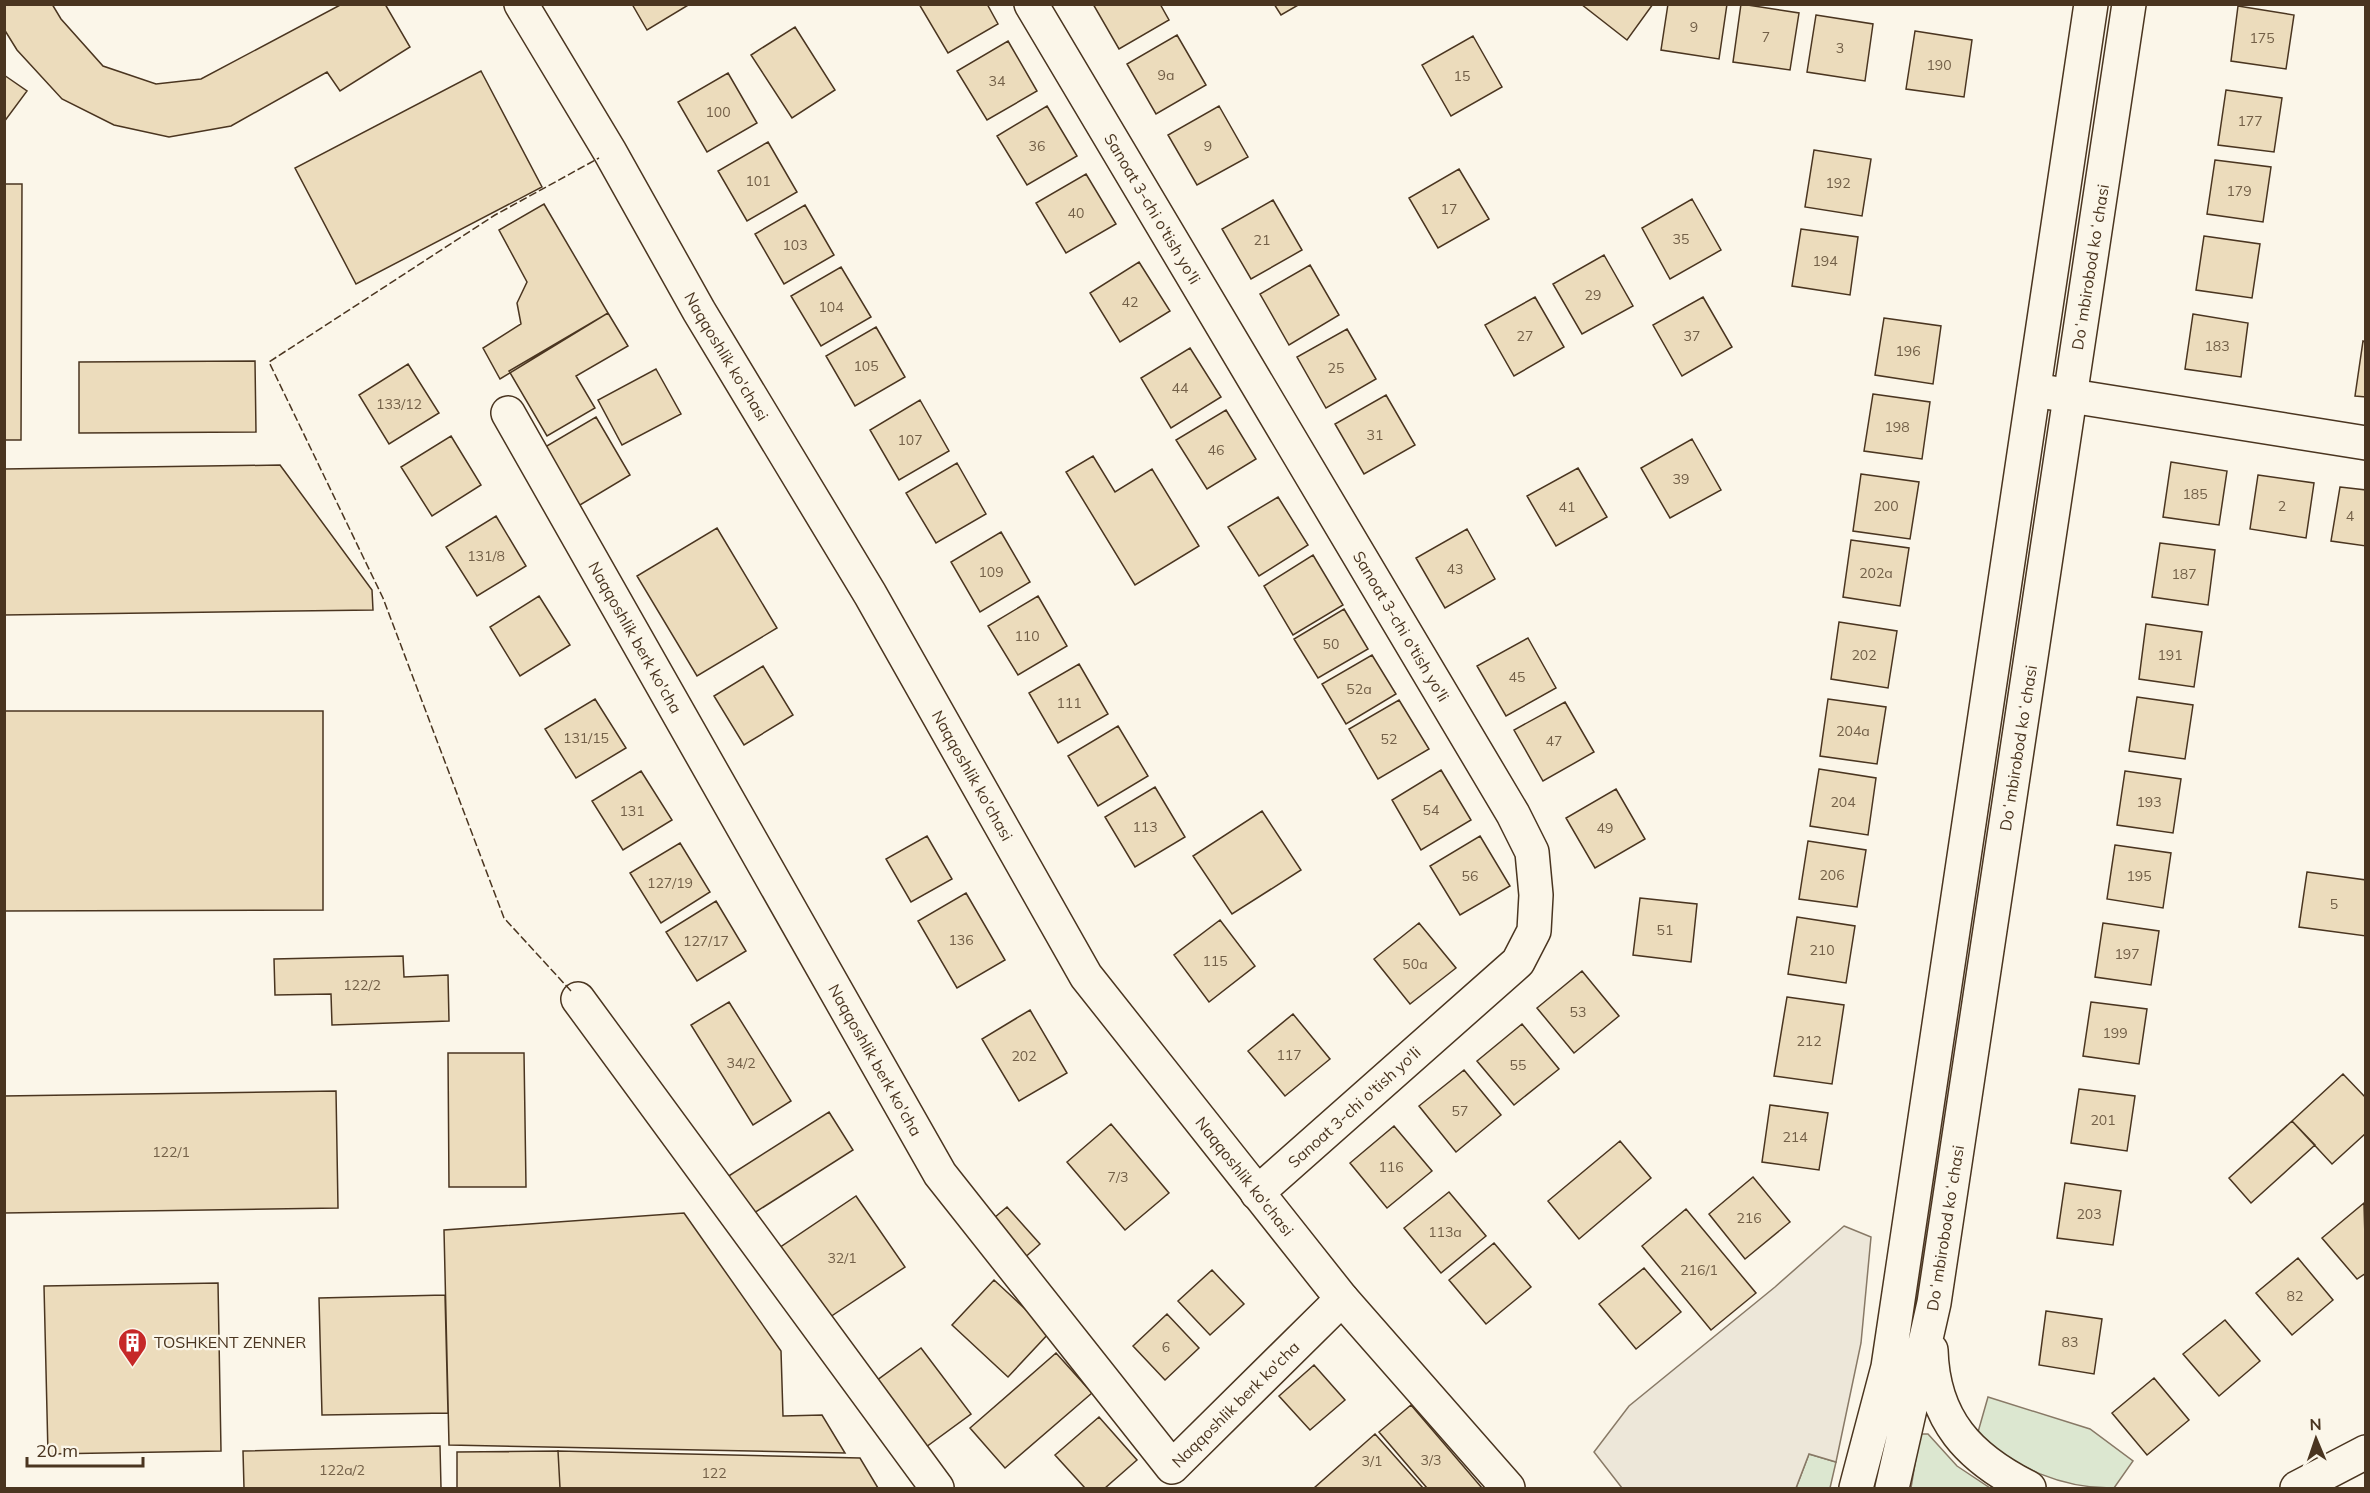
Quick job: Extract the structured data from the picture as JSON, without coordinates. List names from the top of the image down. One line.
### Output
{"streets":{"street":["Sanoat 3-chi o'tish yo'li","Doʻmbirobod koʻchasi","Naqqoshlik ko'chasi","Naqqoshlik berk ko'cha"]},"crossings":[["Sanoat 3-chi o'tish yo'li","Naqqoshlik ko'chasi"],["Naqqoshlik ko'chasi","Naqqoshlik berk ko'cha"]],"places":{"building":["TOSHKENT ZENNER"]},"house_numbers":["9","7","175","3","190","9а","15","34","100","177","36","9","101","192","179","17","40","35","21","103","194","29","42","104","27","37","183","196","105","25","44","133/12","198","31","107","46","39","185","200","2","41","4","131/8","43","109","202а","187","110","50","202","191","45","52а","111","204а","131/15","52","47","204","193","54","131","113","49","206","56","195","127/19","5","51","136","127/17","210","197","115","50а","122/2","53","199","212","117","202","34/2","55","57","201","214","122/1","116","7/3","203","216","113а","32/1","216/1","82","83","6","3/3","3/1","122a/2","122"],"scale_bar":"20 m","north":"top"}
